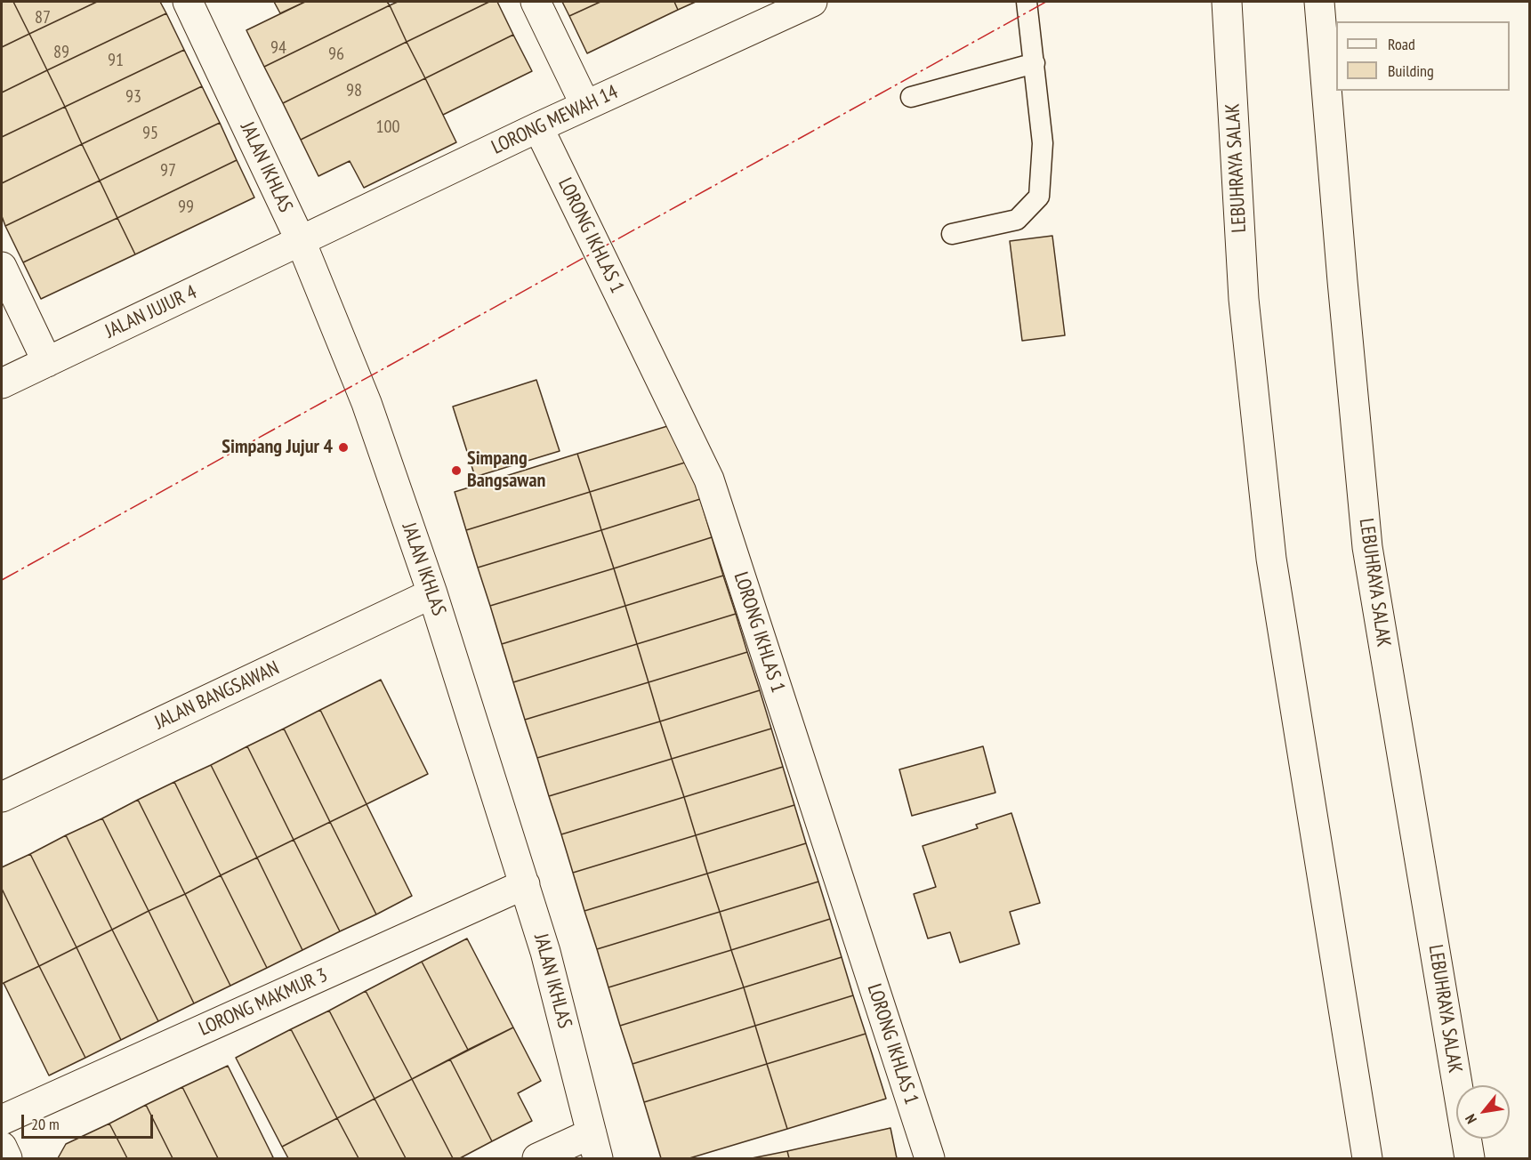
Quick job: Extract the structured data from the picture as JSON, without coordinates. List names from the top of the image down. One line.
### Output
{"streets":{"main road":["LORONG MEWAH 14","JALAN IKHLAS","LEBUHRAYA SALAK","LORONG IKHLAS 1","JALAN JUJUR 4","JALAN BANGSAWAN","LORONG MAKMUR 3"]},"crossings":[["LORONG MEWAH 14","JALAN IKHLAS"],["LORONG MEWAH 14","LORONG IKHLAS 1"],["LORONG MEWAH 14","JALAN JUJUR 4"],["JALAN IKHLAS","JALAN JUJUR 4"],["JALAN IKHLAS","JALAN BANGSAWAN"],["JALAN IKHLAS","LORONG MAKMUR 3"]],"places":["Simpang Jujur 4","Simpang Bangsawan"],"house_numbers":["87","94","89","96","91","98","93","100","95","97","99"],"legend":["Road","Building"],"scale_bar":"20 m","north":"bottom left"}
